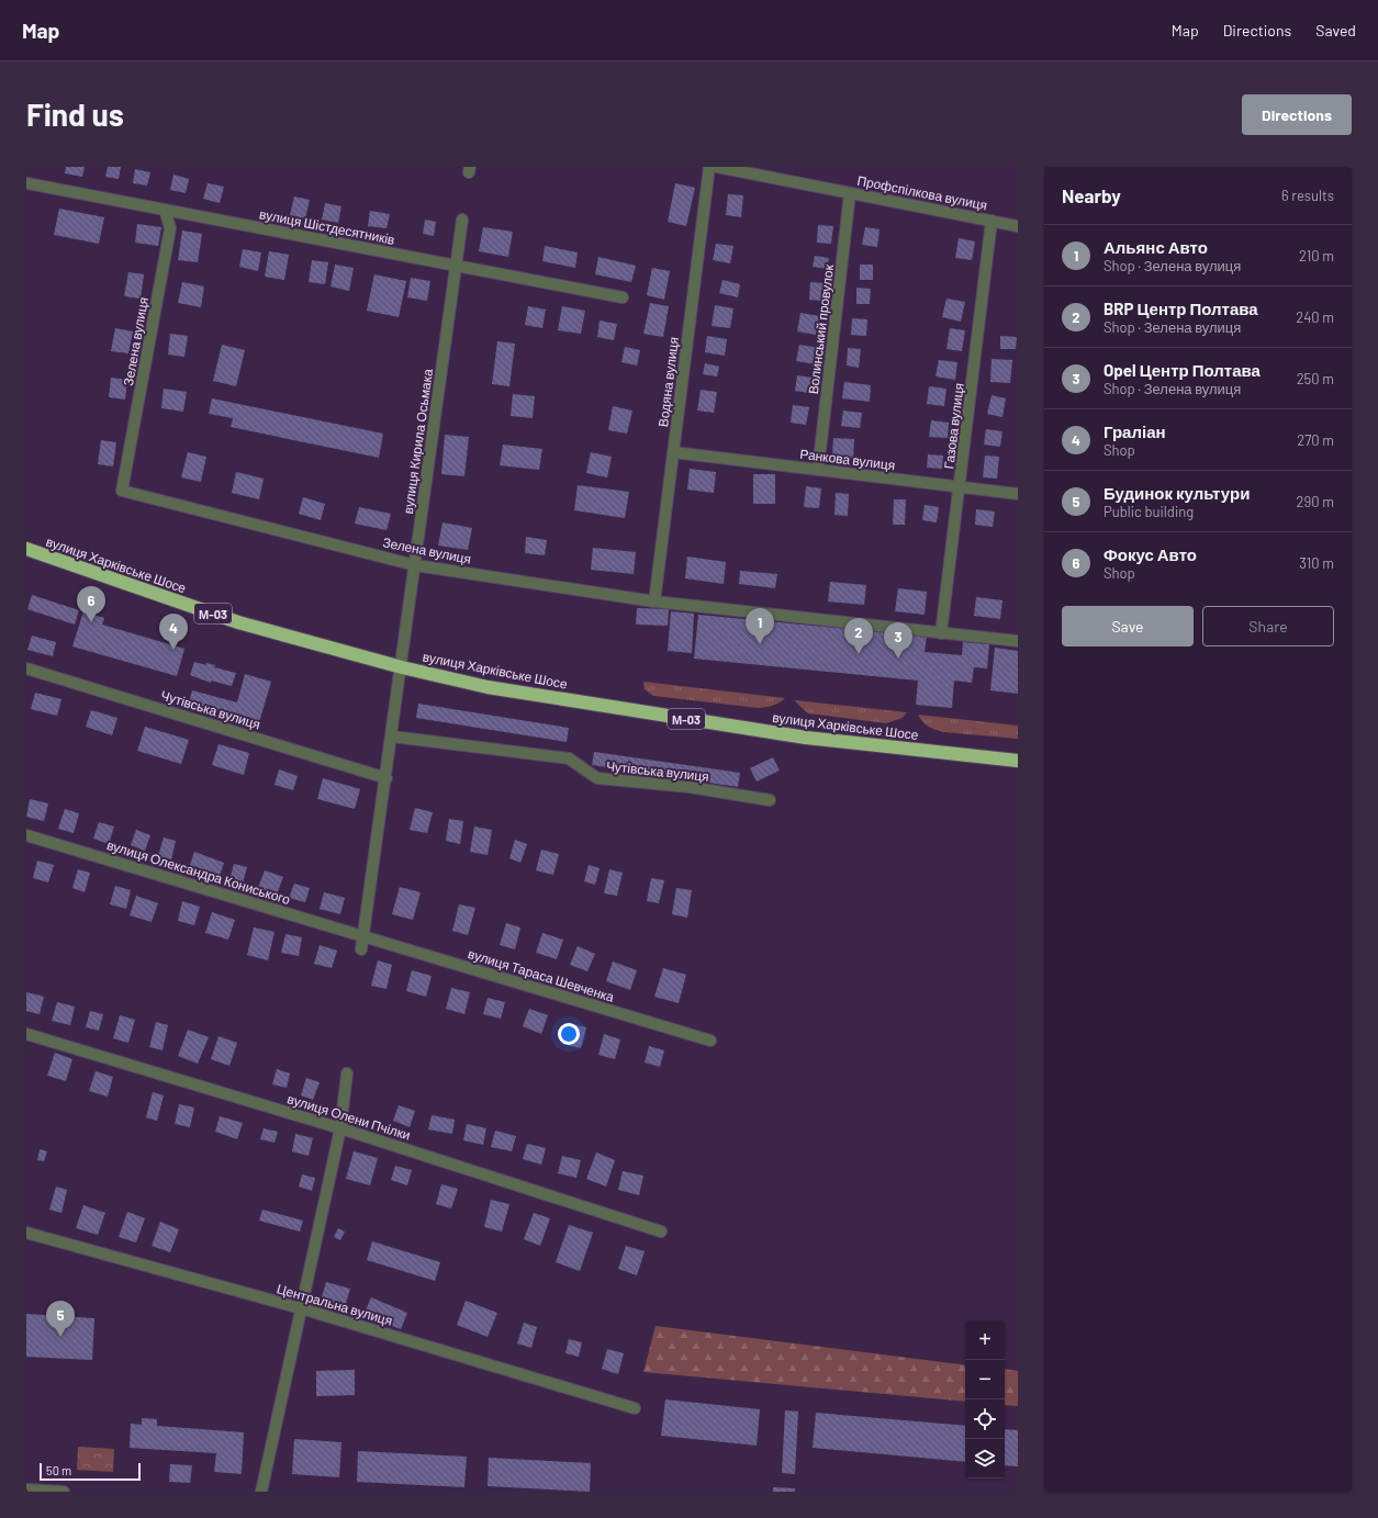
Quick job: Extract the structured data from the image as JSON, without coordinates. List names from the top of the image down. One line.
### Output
{"streets":{"highway":["вулиця Харківське Шосе","М-03"],"street":["Профспілкова вулиця","вулиця Шістдесятників","Волинський провулок","Зелена вулиця","Водяна вулиця","Газова вулиця","вулиця Кирила Осьмака","Ранкова вулиця","Чутівська вулиця","вулиця Олександра Кониського","вулиця Тараса Шевченка","вулиця Олени Пчілки","Центральна вулиця"]},"crossings":[["Профспілкова вулиця","Волинський провулок"],["Профспілкова вулиця","Газова вулиця"],["вулиця Шістдесятників","Зелена вулиця"],["вулиця Шістдесятників","вулиця Кирила Осьмака"],["Волинський провулок","Ранкова вулиця"],["Зелена вулиця","Водяна вулиця"],["Зелена вулиця","Газова вулиця"],["Зелена вулиця","вулиця Кирила Осьмака"],["Водяна вулиця","Ранкова вулиця"],["Газова вулиця","Ранкова вулиця"],["вулиця Кирила Осьмака","вулиця Харківське Шосе"],["вулиця Кирила Осьмака","Чутівська вулиця"],["вулиця Кирила Осьмака","вулиця Олександра Кониського"],["вулиця Кирила Осьмака","вулиця Тараса Шевченка"],["вулиця Олександра Кониського","вулиця Тараса Шевченка"]],"scale_bar":"50 m","page":{"header":"Map","nav":["Map","Directions","Saved"],"buttons":["Directions",["Save","Share"]],"title":"Find us","heading":["Nearby","6 results"],"list":[{"mark":"1","name":"Альянс Авто","note":"Shop · Зелена вулиця","value":"210 m"},{"mark":"2","name":"BRP Центр Полтава","note":"Shop · Зелена вулиця","value":"240 m"},{"mark":"3","name":"Opel Центр Полтава","note":"Shop · Зелена вулиця","value":"250 m"},{"mark":"4","name":"Граліан","note":"Shop","value":"270 m"},{"mark":"5","name":"Будинок культури","note":"Public building","value":"290 m"},{"mark":"6","name":"Фокус Авто","note":"Shop","value":"310 m"}],"pins":["6","1","4","2","3","5"],"map_buttons":["+","−"],"scale":"50 m"}}
